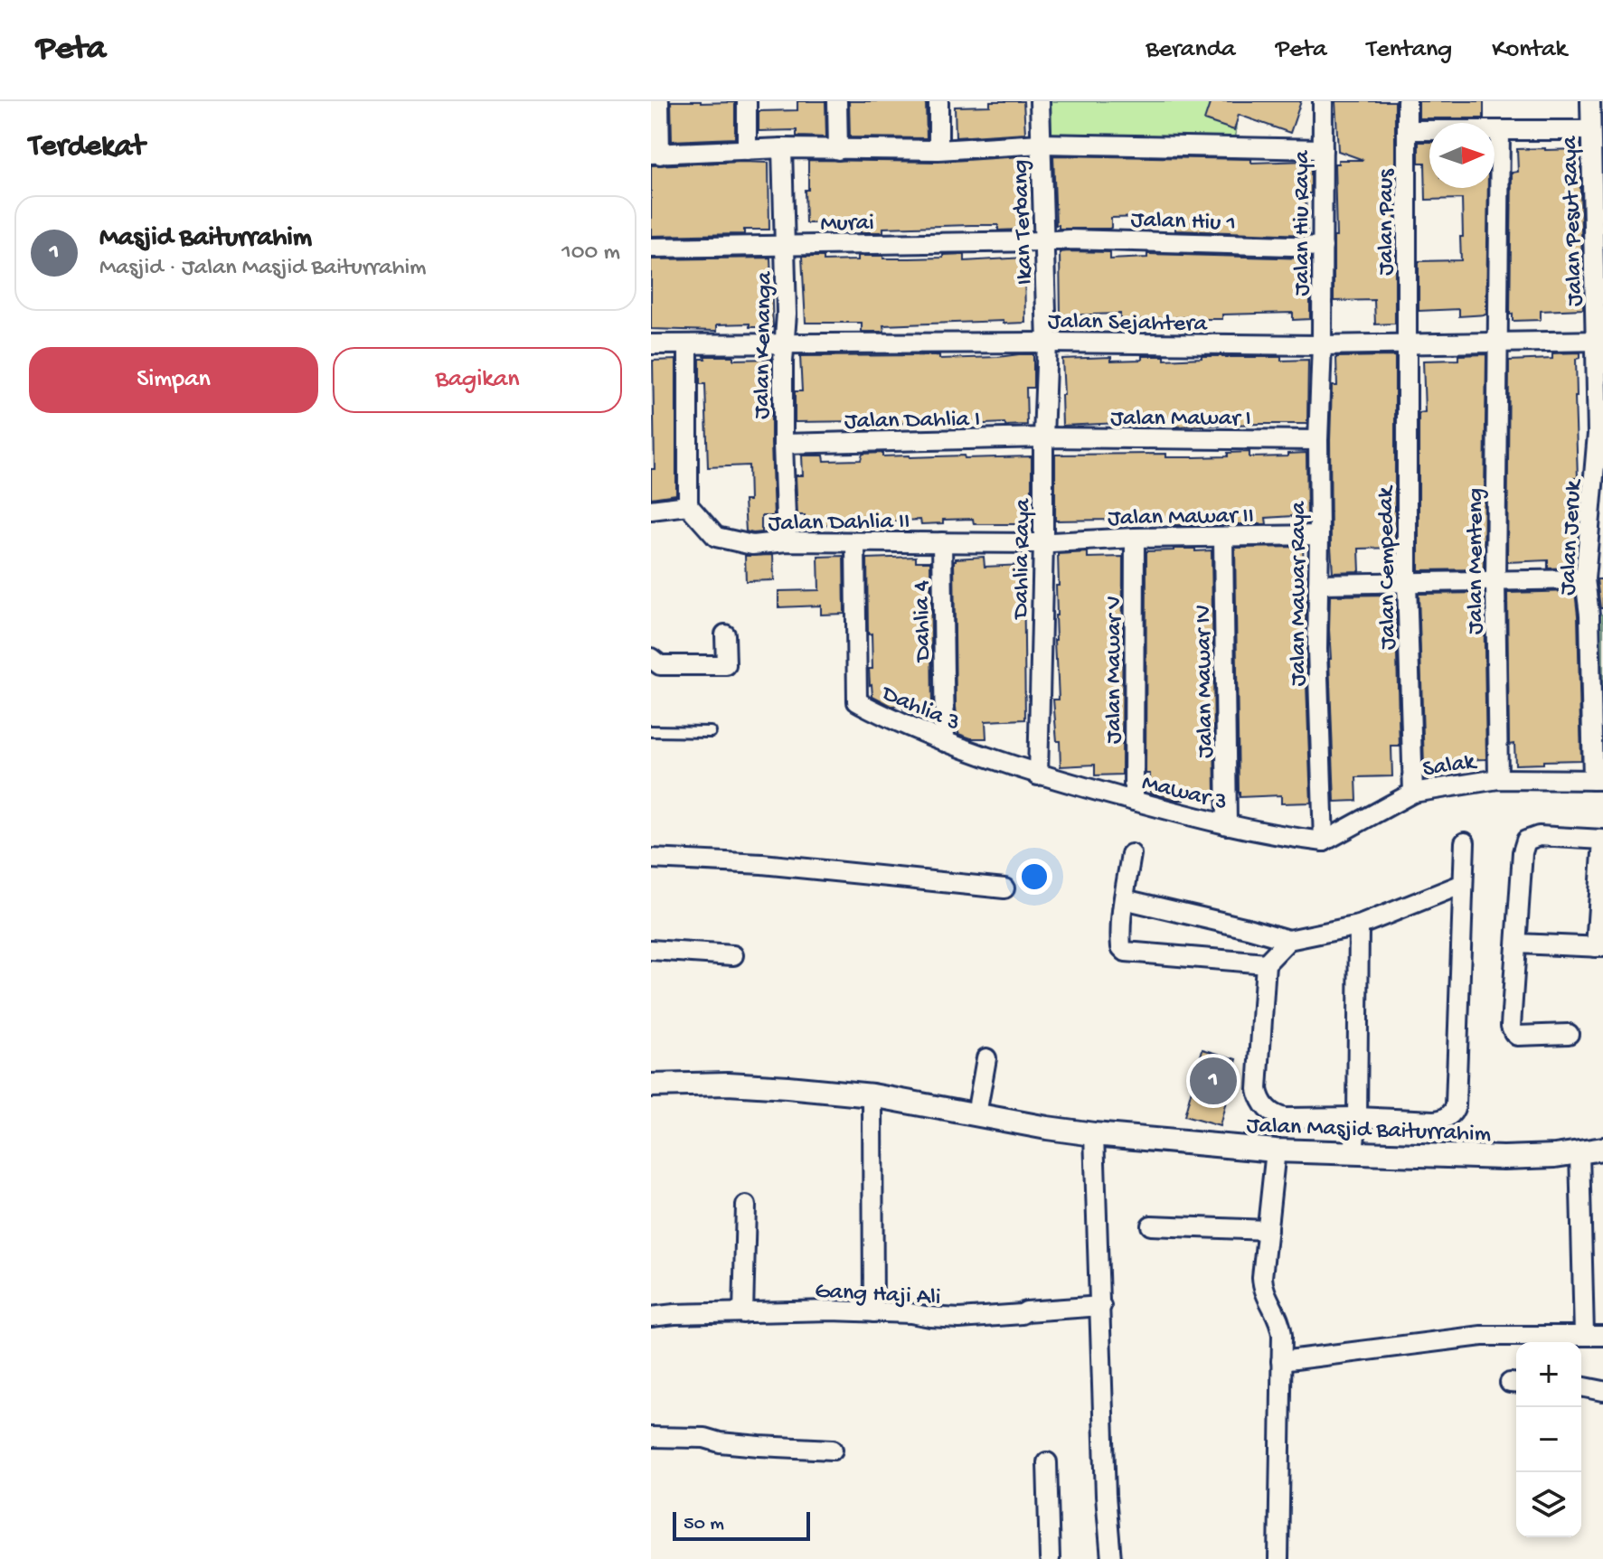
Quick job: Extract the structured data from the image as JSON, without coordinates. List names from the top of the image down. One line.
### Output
{"streets":{"street":["Jalan Hiu 1","Murai","Jalan Pesut Raya","Ikan Terbang","Jalan Paus","Jalan Hiu Raya","Jalan Sejahtera","Jalan Kenanga","Jalan Mawar I","Jalan Dahlia I","Jalan Mawar II","Jalan Dahlia II","Jalan Jeruk","Dahlia Raya","Jalan Menteng","Jalan Cempedak","Jalan Mawar Raya","Dahlia 4","Jalan Mawar V","Jalan Mawar IV","Dahlia 3","Salak","Mawar 3","Jalan Masjid Baiturrahim","Gang Haji Ali"]},"crossings":[["Jalan Hiu 1","Murai"],["Jalan Hiu 1","Ikan Terbang"],["Jalan Hiu 1","Jalan Hiu Raya"],["Murai","Ikan Terbang"],["Murai","Jalan Kenanga"],["Jalan Pesut Raya","Jalan Sejahtera"],["Jalan Pesut Raya","Jalan Jeruk"],["Ikan Terbang","Jalan Sejahtera"],["Ikan Terbang","Dahlia Raya"],["Jalan Paus","Jalan Sejahtera"],["Jalan Paus","Jalan Cempedak"],["Jalan Hiu Raya","Jalan Sejahtera"],["Jalan Hiu Raya","Jalan Mawar Raya"],["Jalan Sejahtera","Jalan Kenanga"],["Jalan Sejahtera","Jalan Jeruk"],["Jalan Sejahtera","Dahlia Raya"],["Jalan Sejahtera","Jalan Menteng"],["Jalan Sejahtera","Jalan Cempedak"],["Jalan Sejahtera","Jalan Mawar Raya"],["Jalan Kenanga","Jalan Dahlia I"],["Jalan Kenanga","Jalan Dahlia II"],["Jalan Mawar I","Jalan Dahlia I"],["Jalan Mawar I","Dahlia Raya"],["Jalan Mawar I","Jalan Mawar Raya"],["Jalan Dahlia I","Dahlia Raya"],["Jalan Mawar II","Jalan Dahlia II"],["Jalan Mawar II","Dahlia Raya"],["Jalan Mawar II","Jalan Mawar Raya"],["Jalan Mawar II","Jalan Mawar V"],["Jalan Mawar II","Jalan Mawar IV"],["Jalan Dahlia II","Dahlia Raya"],["Jalan Dahlia II","Dahlia 4"],["Jalan Dahlia II","Dahlia 3"],["Jalan Jeruk","Salak"],["Dahlia Raya","Dahlia 3"],["Dahlia Raya","Mawar 3"],["Jalan Menteng","Salak"],["Jalan Cempedak","Salak"],["Jalan Mawar Raya","Salak"],["Jalan Mawar Raya","Mawar 3"],["Dahlia 4","Dahlia 3"],["Jalan Mawar V","Mawar 3"],["Jalan Mawar IV","Mawar 3"],["Dahlia 3","Mawar 3"],["Salak","Mawar 3"]],"scale_bar":"50 m","north":"right","page":{"header":"Peta","nav":["Beranda","Peta","Tentang","Kontak"],"heading":"Terdekat","list":[{"mark":"1","name":"Masjid Baiturrahim","note":"Masjid · Jalan Masjid Baiturrahim","value":"100 m"}],"buttons":["Simpan","Bagikan"],"pins":"1","map_buttons":["+","−"],"scale":"50 m"}}
